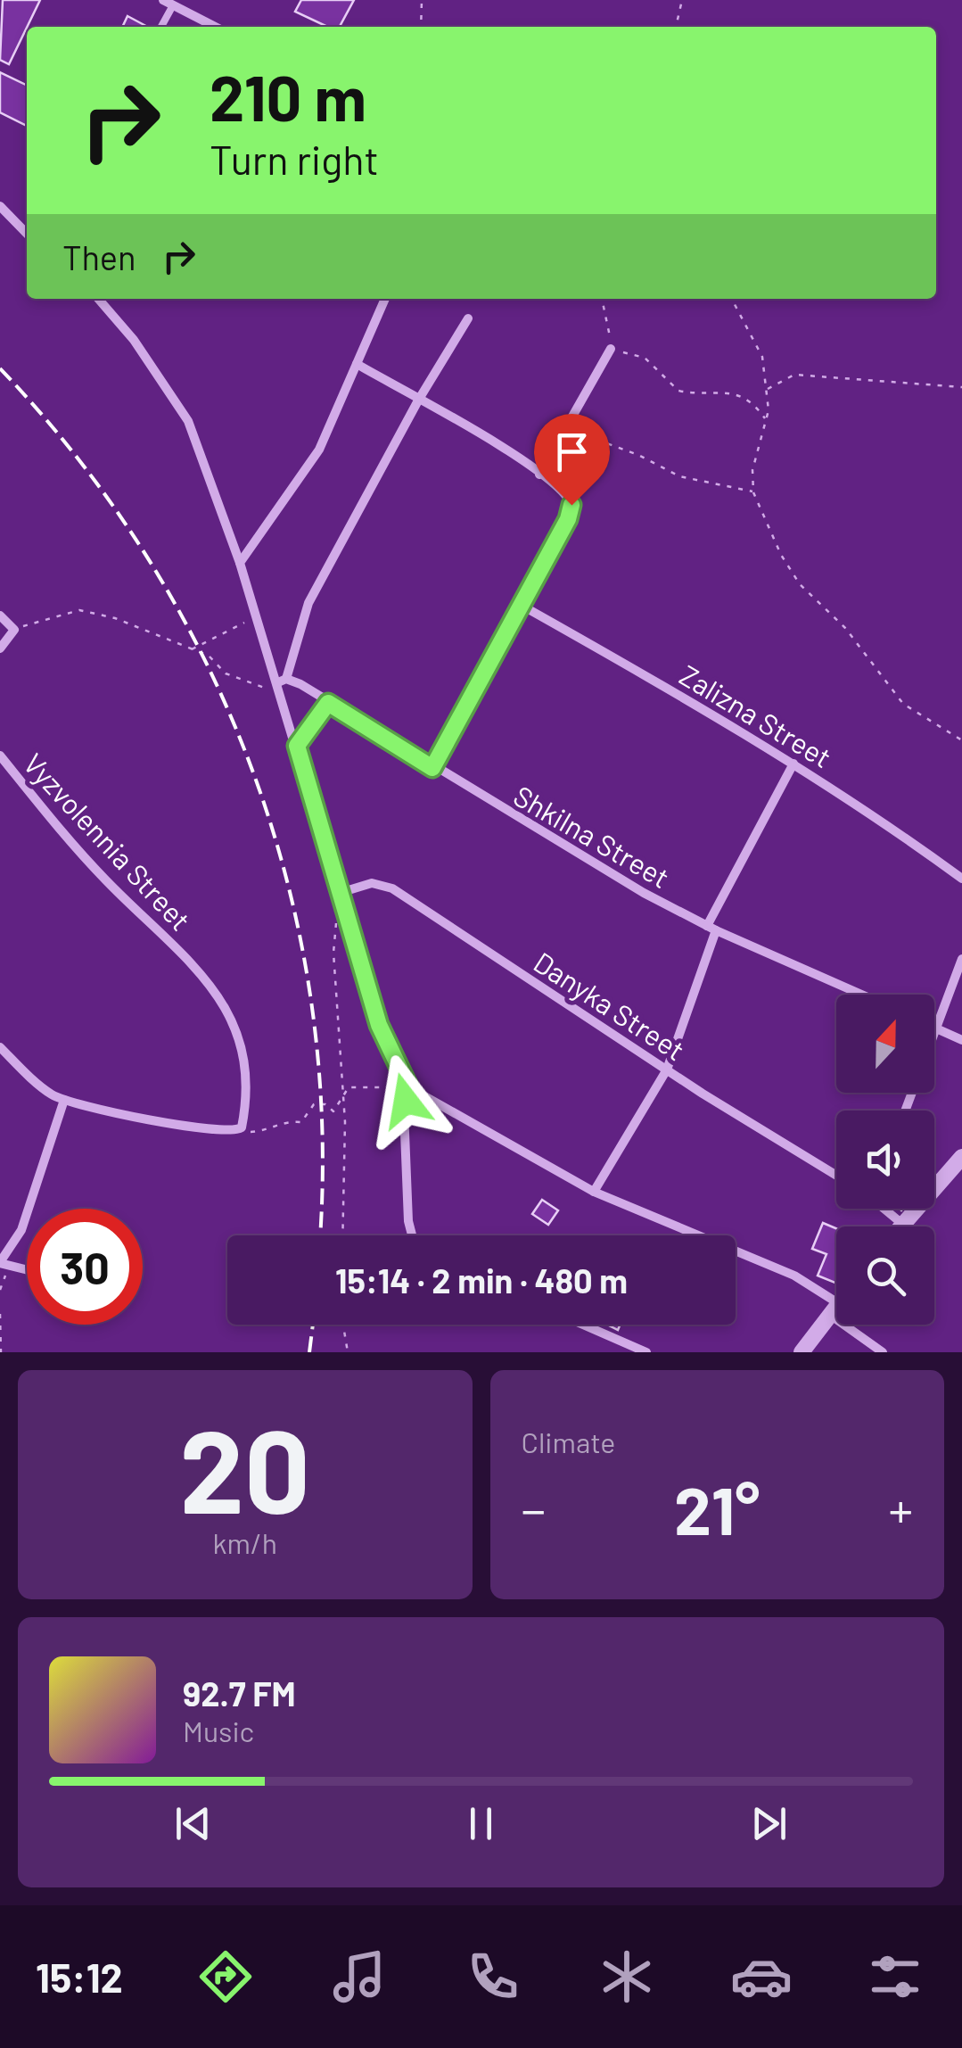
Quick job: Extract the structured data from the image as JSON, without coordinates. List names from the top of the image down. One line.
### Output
{"streets":{"street":["Zalizna Street","Shkilna Street","Vyzvolennia Street","Danyka Street"]},"north":"top","page":{"turn":["210 m","Turn right"],"then":"Then","limit":"30","trip":"15:14 · 2 min · 480 m","tile":[["20","km/h"],"Climate"],"heat":["−","21°","+"],"song":["92.7 FM","Music"],"tabs":"15:12"}}
